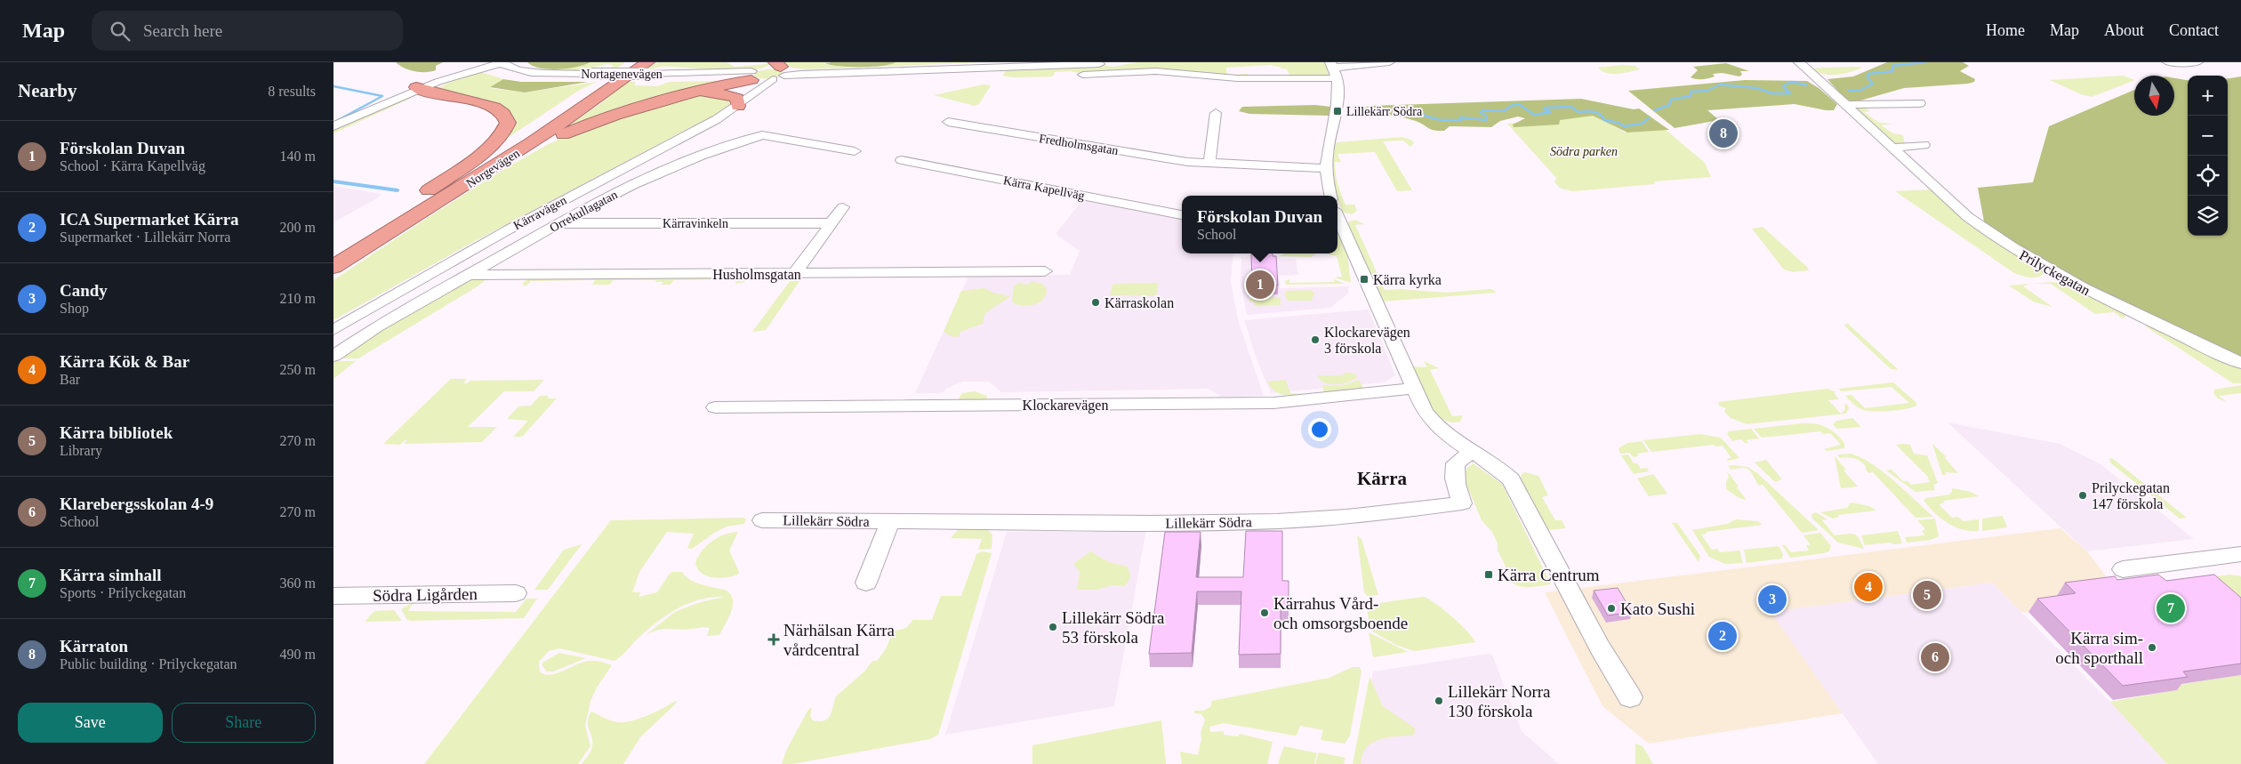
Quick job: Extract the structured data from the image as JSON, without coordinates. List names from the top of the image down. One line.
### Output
{"streets":{"highway":["Norgevägen"],"street":["Nortagenevägen","Fredholmsgatan","Kärra Kapellväg","Orrekullagatan","Kärravägen","Kärravinkeln","Prilyckegatan","Husholmsgatan","Klockarevägen","Lillekärr Södra","Södra Ligården"]},"crossings":[["Nortagenevägen","Norgevägen"],["Nortagenevägen","Kärravägen"],["Orrekullagatan","Kärravinkeln"],["Orrekullagatan","Husholmsgatan"]],"districts":["Kärra"],"parks":["Södra parken"],"places":{"transit":["Lillekärr Södra","Kärra kyrka","Kärra Centrum"],"other":["Kärraskolan","Klockarevägen 3 förskola","Prilyckegatan 147 förskola","Kato Sushi","Kärrahus Vård- och omsorgsboende","Lillekärr Södra 53 förskola","Kärra sim- och sporthall","Lillekärr Norra 130 förskola"],"health":["Närhälsan Kärra vårdcentral"]},"north":"bottom","page":{"header":"Map","search":"Search here","nav":["Home","Map","About","Contact"],"heading":["Nearby","8 results"],"map_buttons":["+","−"],"pins":["8","1","4","5","3","7","2","6"],"list":[{"mark":"1","name":"Förskolan Duvan","note":"School · Kärra Kapellväg","value":"140 m"},{"mark":"2","name":"ICA Supermarket Kärra","note":"Supermarket · Lillekärr Norra","value":"200 m"},{"mark":"3","name":"Candy","note":"Shop","value":"210 m"},{"mark":"4","name":"Kärra Kök & Bar","note":"Bar","value":"250 m"},{"mark":"5","name":"Kärra bibliotek","note":"Library","value":"270 m"},{"mark":"6","name":"Klarebergsskolan 4-9","note":"School","value":"270 m"},{"mark":"7","name":"Kärra simhall","note":"Sports · Prilyckegatan","value":"360 m"},{"mark":"8","name":"Kärraton","note":"Public building · Prilyckegatan","value":"490 m"}],"popup":["Förskolan Duvan","School"],"buttons":["Save","Share"]}}
